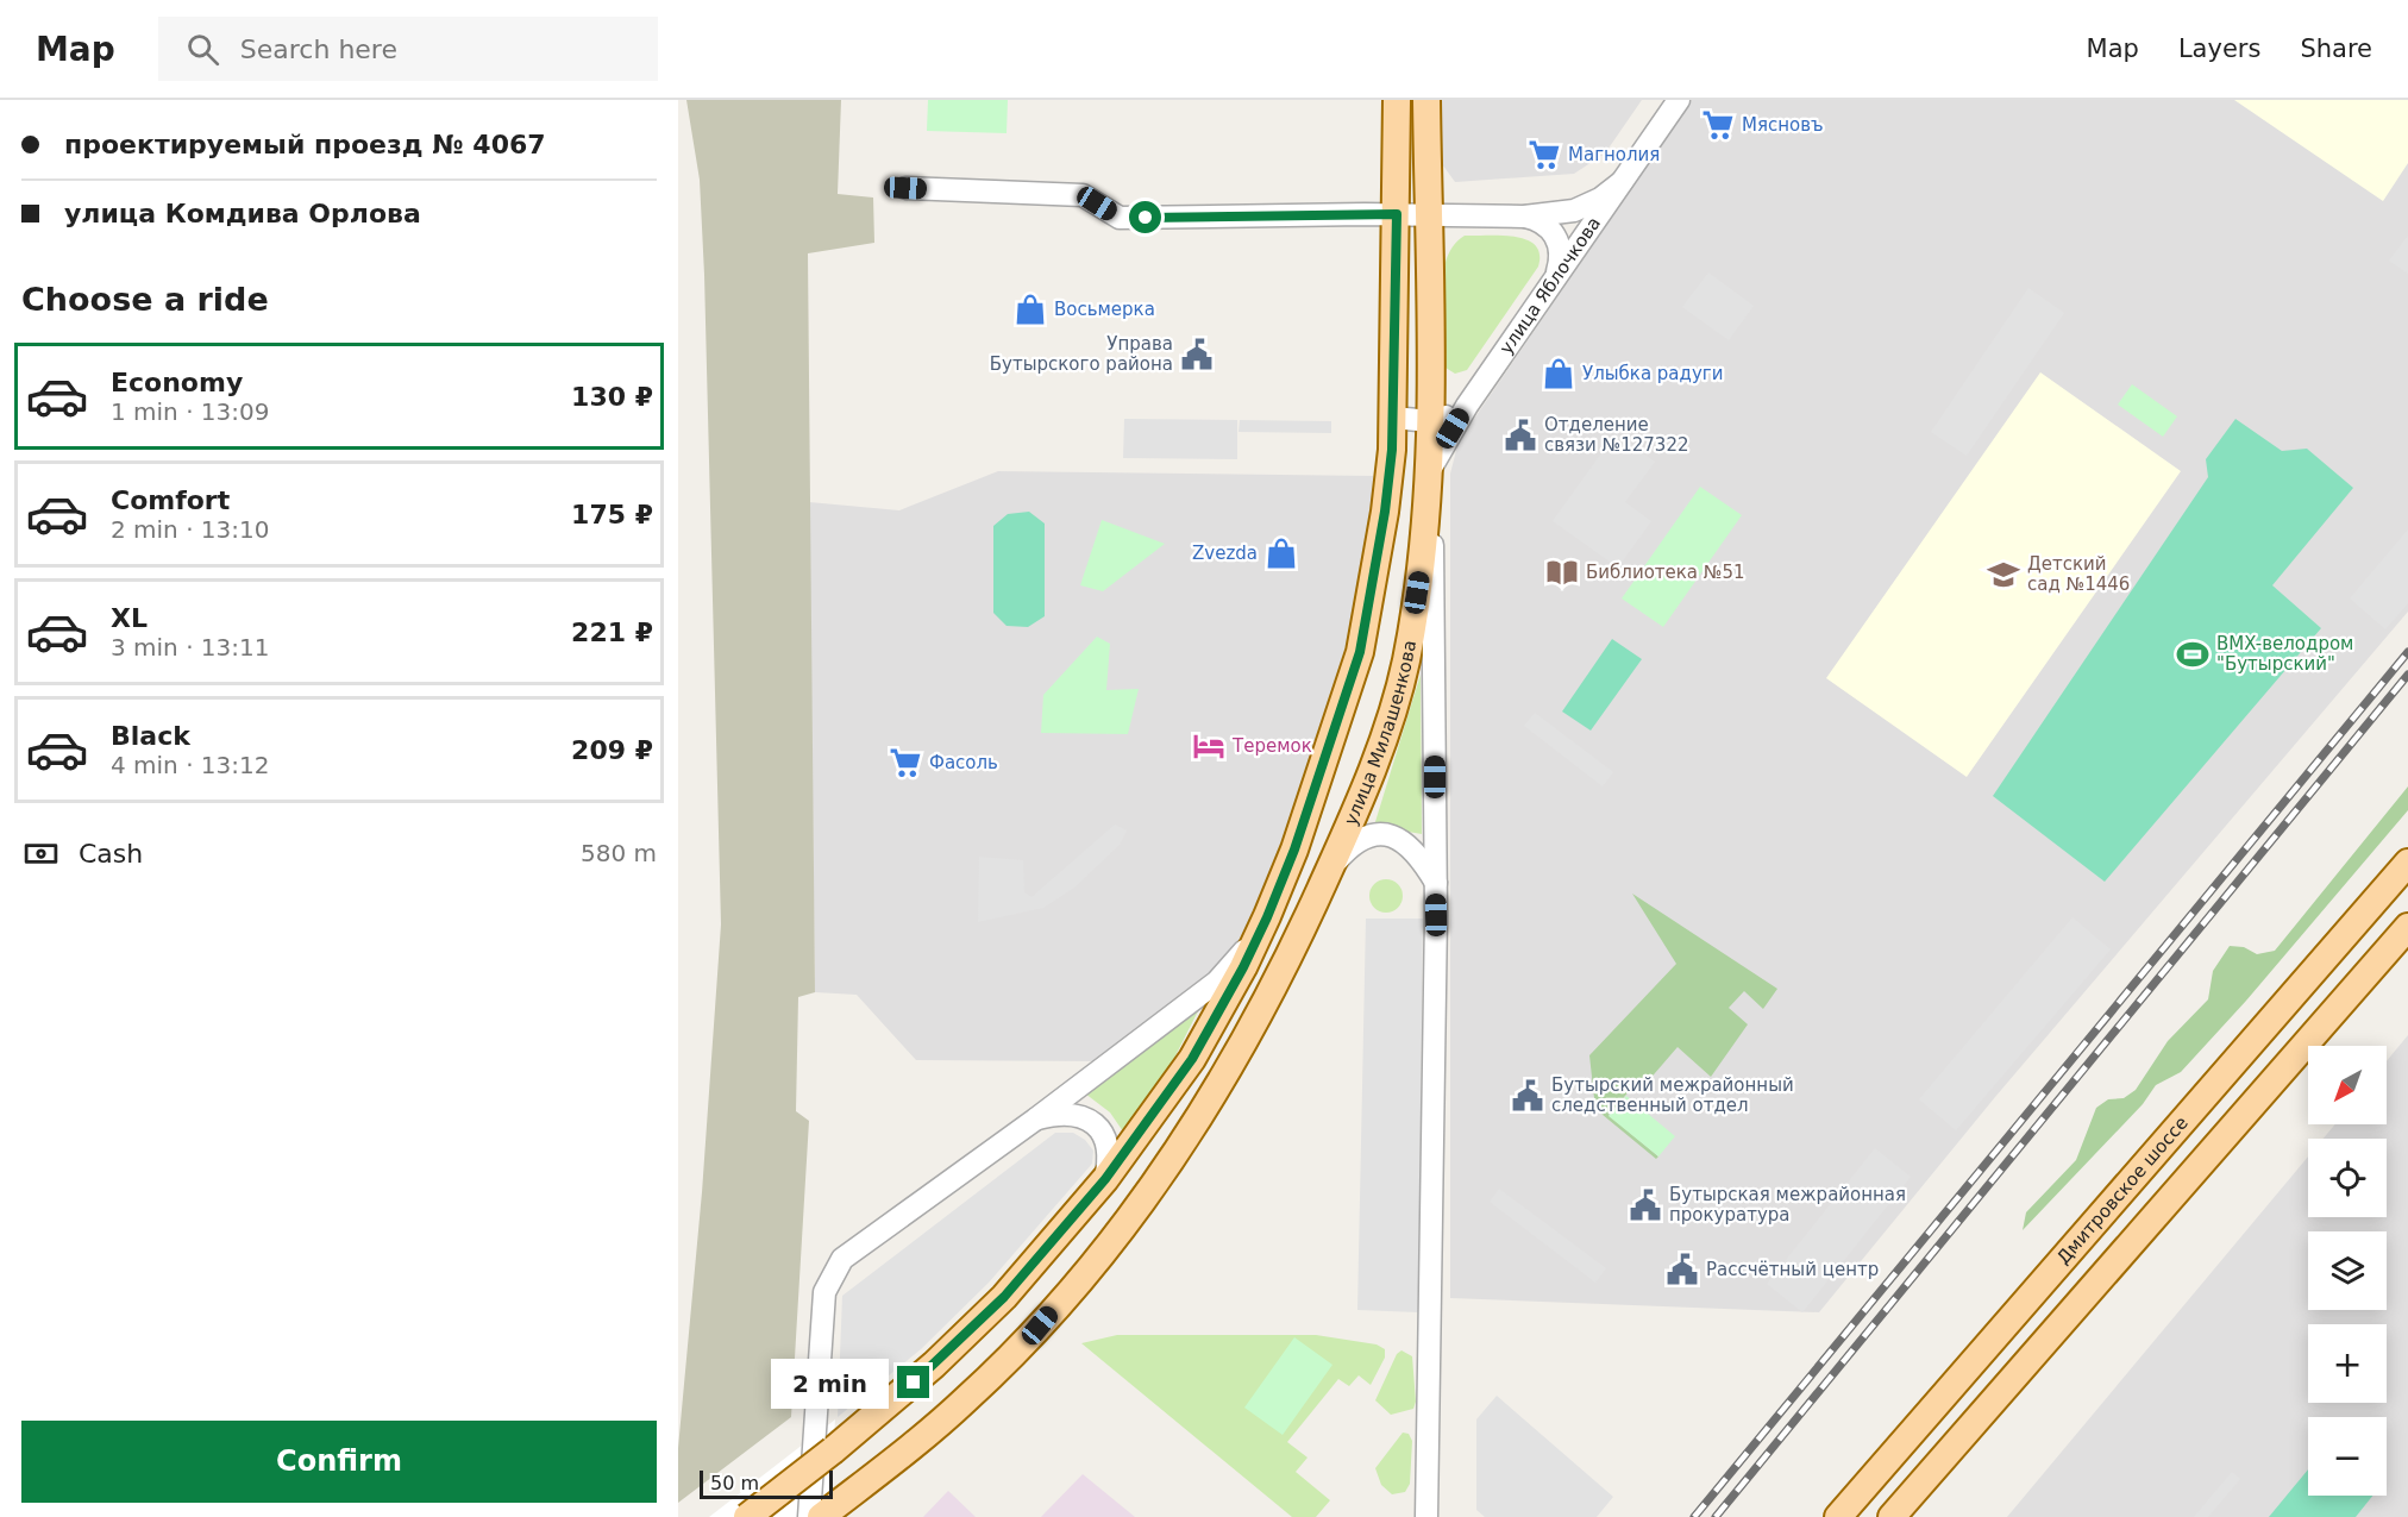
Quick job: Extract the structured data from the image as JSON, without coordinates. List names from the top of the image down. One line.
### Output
{"streets":{"main road":["улица Милашенкова","Дмитровское шоссе"],"street":["улица Яблочкова"]},"crossings":[["улица Яблочкова","улица Милашенкова"]],"places":{"supermarket":["Мясновъ","Магнолия","Фасоль"],"shop":["Восьмерка","Улыбка радуги","Zvezda"],"public building":["Управа Бутырского района","Отделение связи №127322","Бутырский межрайонный следственный отдел","Бутырская межрайонная прокуратура","Рассчётный центр"],"library":["Библиотека №51"],"school or university":["Детский сад №1446"],"sports":["BMX-велодром \"Бутырский\""],"hotel":["Теремок"]},"scale_bar":"50 m","north":"bottom left","page":{"header":"Map","search":"Search here","nav":["Map","Layers","Share"],"banner":["проектируемый проезд № 4067","улица Комдива Орлова"],"heading":"Choose a ride","list":[{"name":"Economy","note":"1 min · 13:09","value":"130 ₽"},{"name":"Comfort","note":"2 min · 13:10","value":"175 ₽"},{"name":"XL","note":"3 min · 13:11","value":"221 ₽"},{"name":"Black","note":"4 min · 13:12","value":"209 ₽"}],"pay":["Cash","580 m"],"map_buttons":["+","−"],"bubble":"2 min","buttons":"Confirm","scale":"50 m"}}
